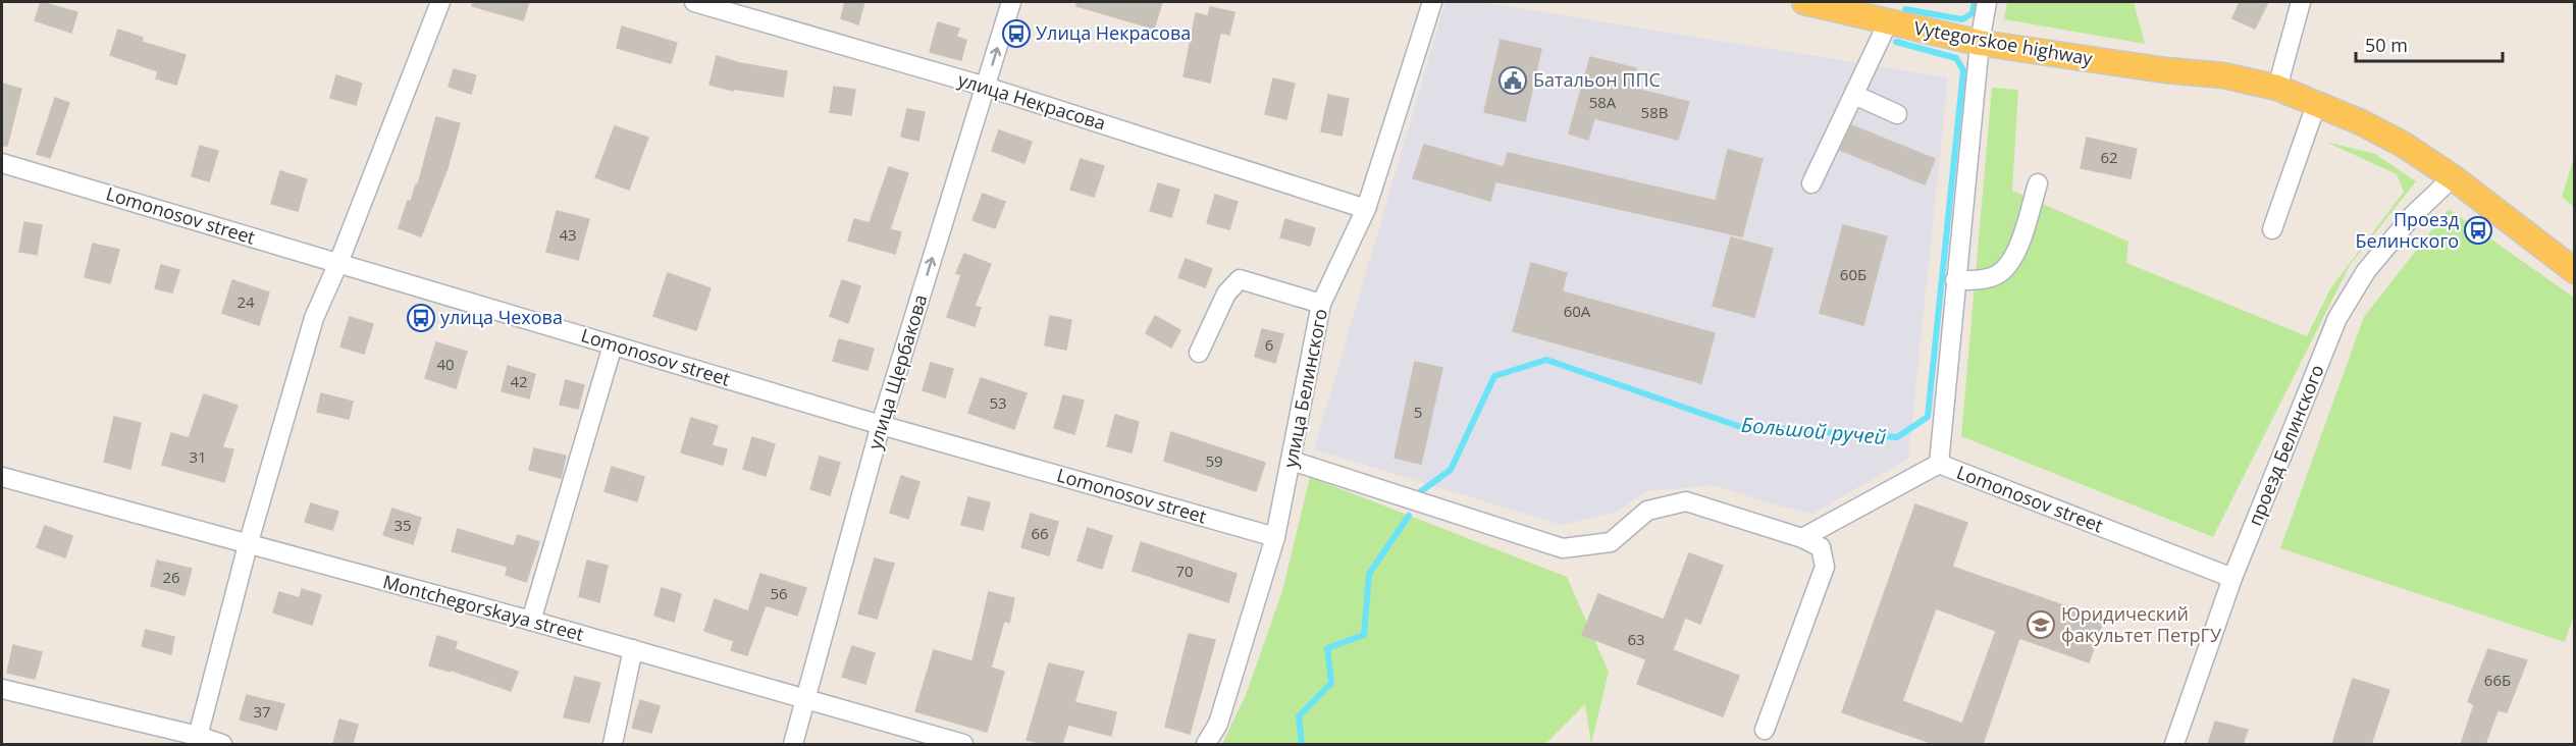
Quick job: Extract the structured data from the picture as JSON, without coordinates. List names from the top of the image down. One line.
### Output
{"streets":{"main road":["Vytegorskoe highway"],"street":["улица Некрасова","Lomonosov street","улица Щербакова","улица Белинского","проезд Белинского","Montchegorskaya street"]},"crossings":[["Vytegorskoe highway","проезд Белинского"],["улица Некрасова","улица Щербакова"],["улица Некрасова","улица Белинского"],["Lomonosov street","улица Щербакова"],["Lomonosov street","улица Белинского"],["Lomonosov street","проезд Белинского"],["улица Щербакова","Montchegorskaya street"]],"one_way":["улица Щербакова"],"water":["Большой ручей"],"places":{"bus stop":["Улица Некрасова","Проезд Белинского","улица Чехова"],"public building":["Батальон ППС"],"school or university":["Юридический факультет ПетрГУ"]},"house_numbers":["58А","58В","62","43","60Б","24","60А","6","40","42","53","5","31","59","35","66","70","26","56","63","66Б","37"],"scale_bar":"50 m"}
